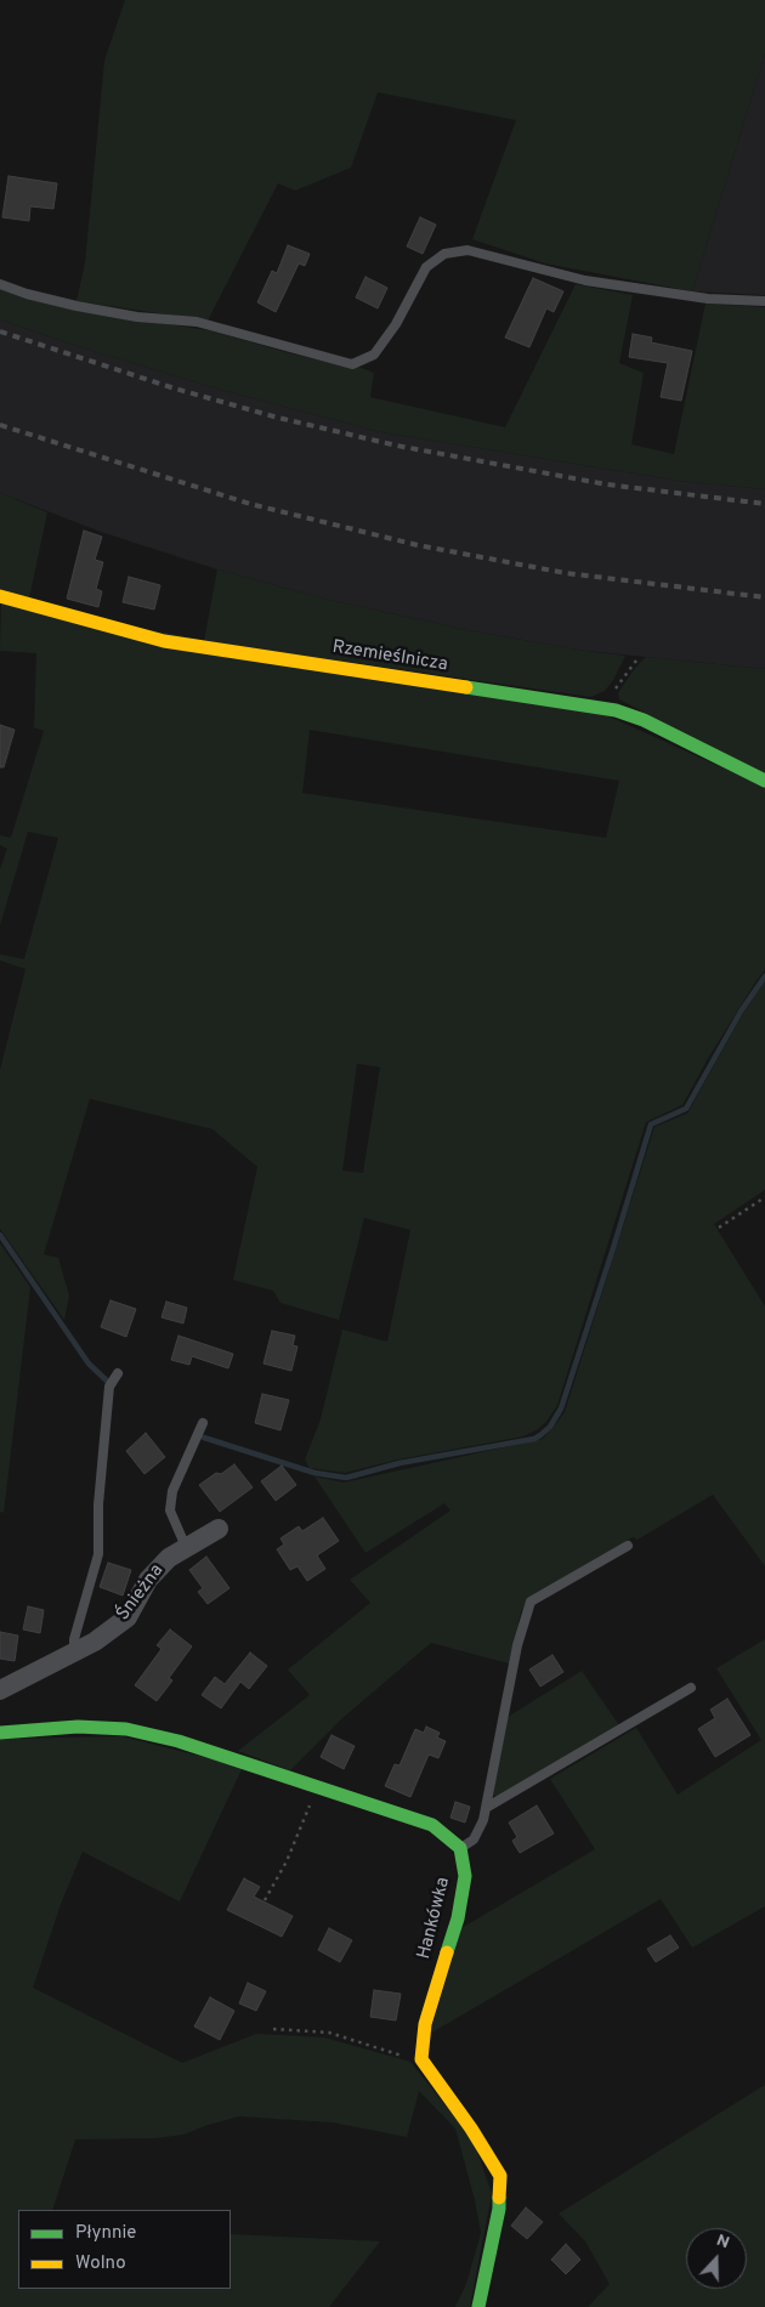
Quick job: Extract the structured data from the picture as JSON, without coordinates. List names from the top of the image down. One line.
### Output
{"streets":{"street":["Rzemieślnicza","Śnieżna","Hankówka"]},"legend":["Płynnie","Wolno"],"north":"top"}
